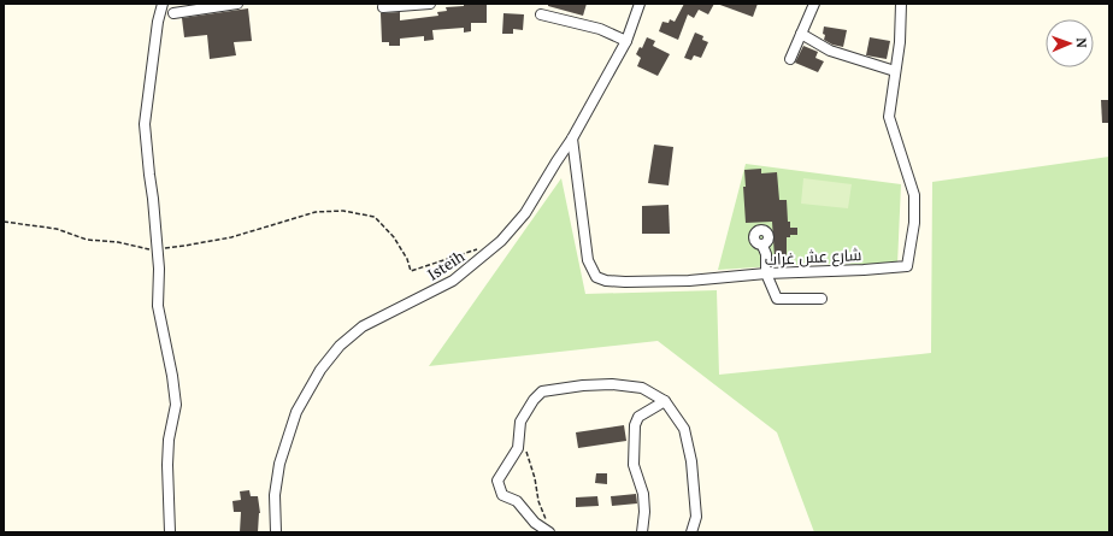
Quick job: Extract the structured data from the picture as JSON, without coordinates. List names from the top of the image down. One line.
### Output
{"streets":{"street":["شارع عش غراب","Isteih"]},"crossings":[["شارع عش غراب","Isteih"]],"north":"right"}
